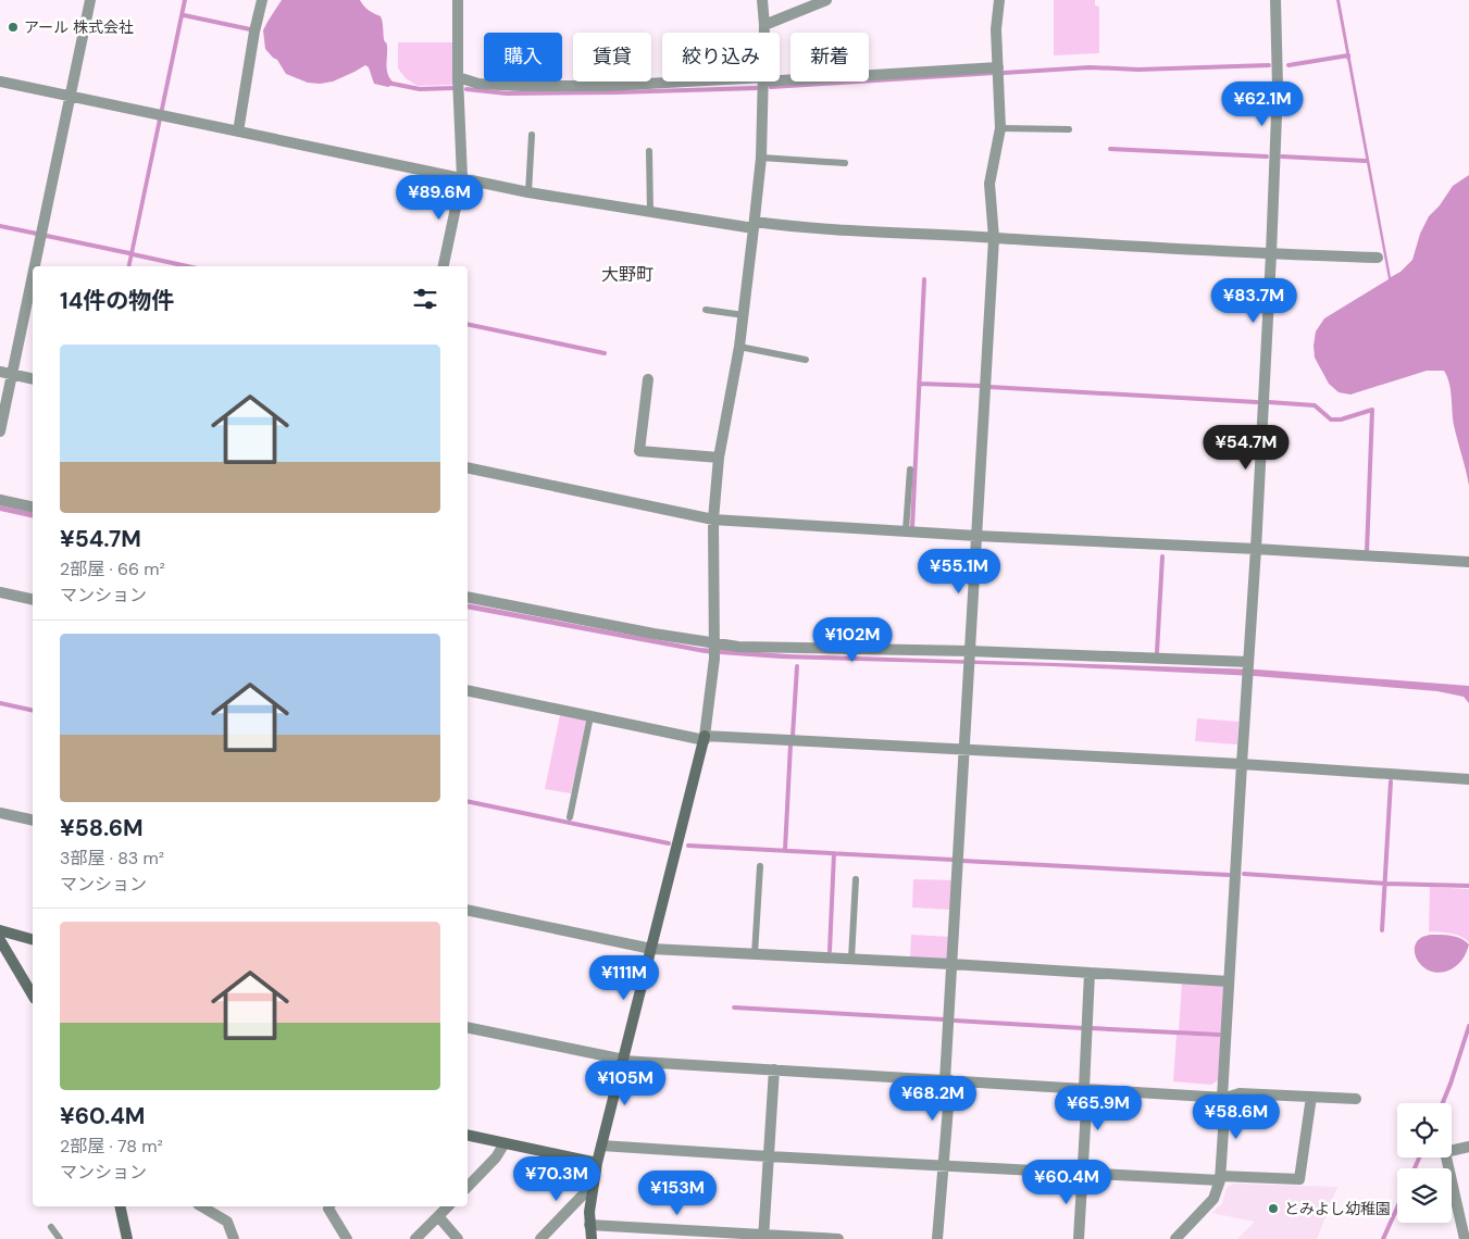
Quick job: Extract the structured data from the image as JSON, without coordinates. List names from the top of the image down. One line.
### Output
{"districts":["大野町"],"places":["アール 株式会社","とみよし幼稚園"],"page":{"chip":["購入","賃貸","絞り込み","新着"],"price":["¥62.1M","¥89.6M","¥83.7M","¥54.7M","¥55.1M","¥102M","¥111M","¥105M","¥68.2M","¥65.9M","¥58.6M","¥70.3M","¥60.4M","¥153M"],"heading":"14件の物件","list":[{"name":"¥54.7M","note":"2部屋 · 66 m² · マンション"},{"name":"¥58.6M","note":"3部屋 · 83 m² · マンション"},{"name":"¥60.4M","note":"2部屋 · 78 m² · マンション"}]}}
